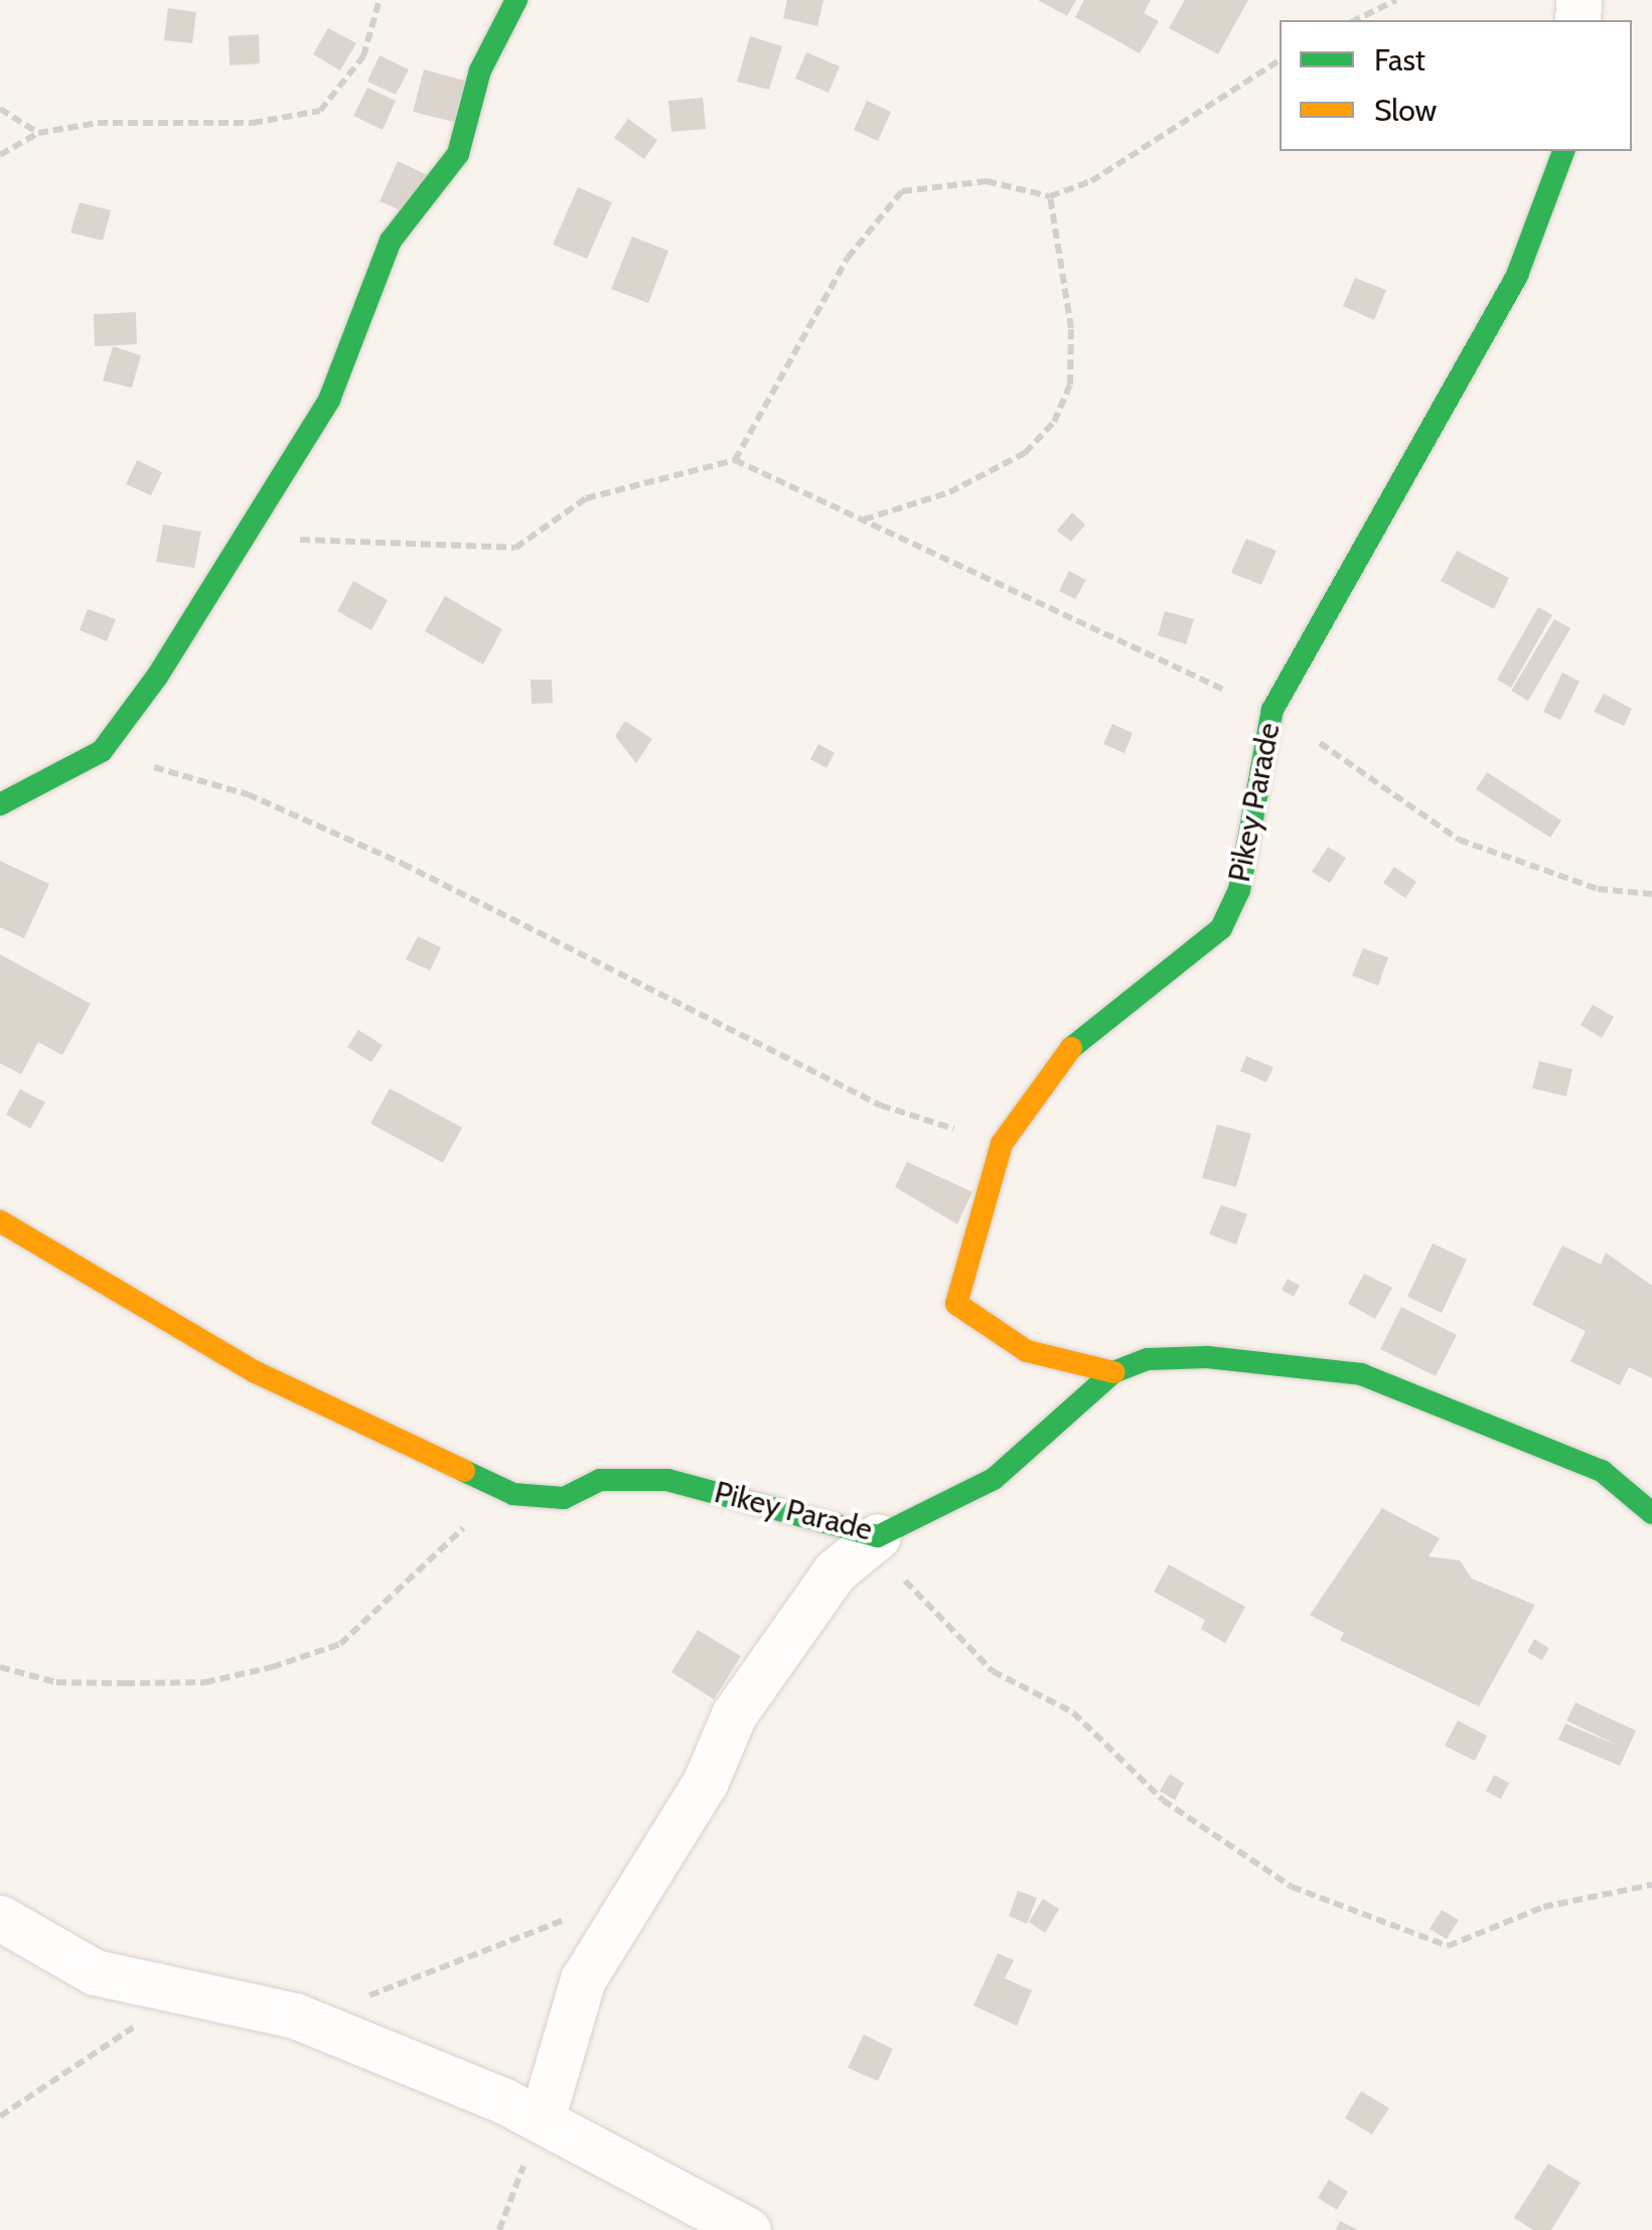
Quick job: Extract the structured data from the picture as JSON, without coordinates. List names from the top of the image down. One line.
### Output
{"streets":{"street":["Pikey Parade"]},"legend":["Fast","Slow"]}
